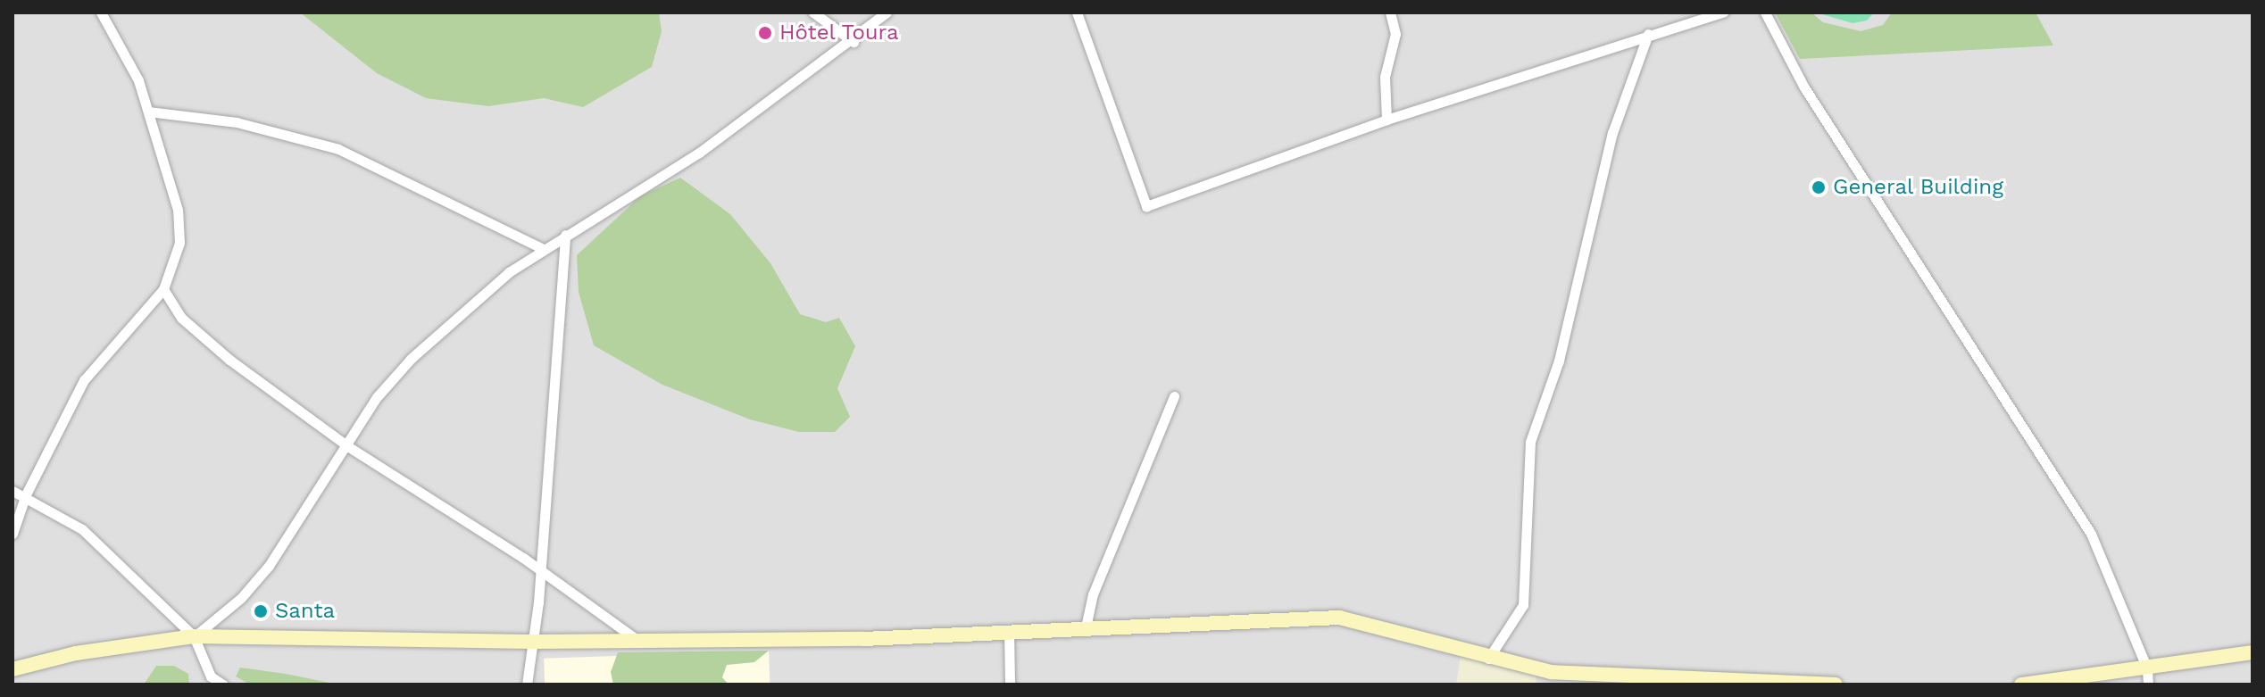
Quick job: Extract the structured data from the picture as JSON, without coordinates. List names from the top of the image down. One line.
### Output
{"places":["Hôtel Toura","General Building","Santa"]}
